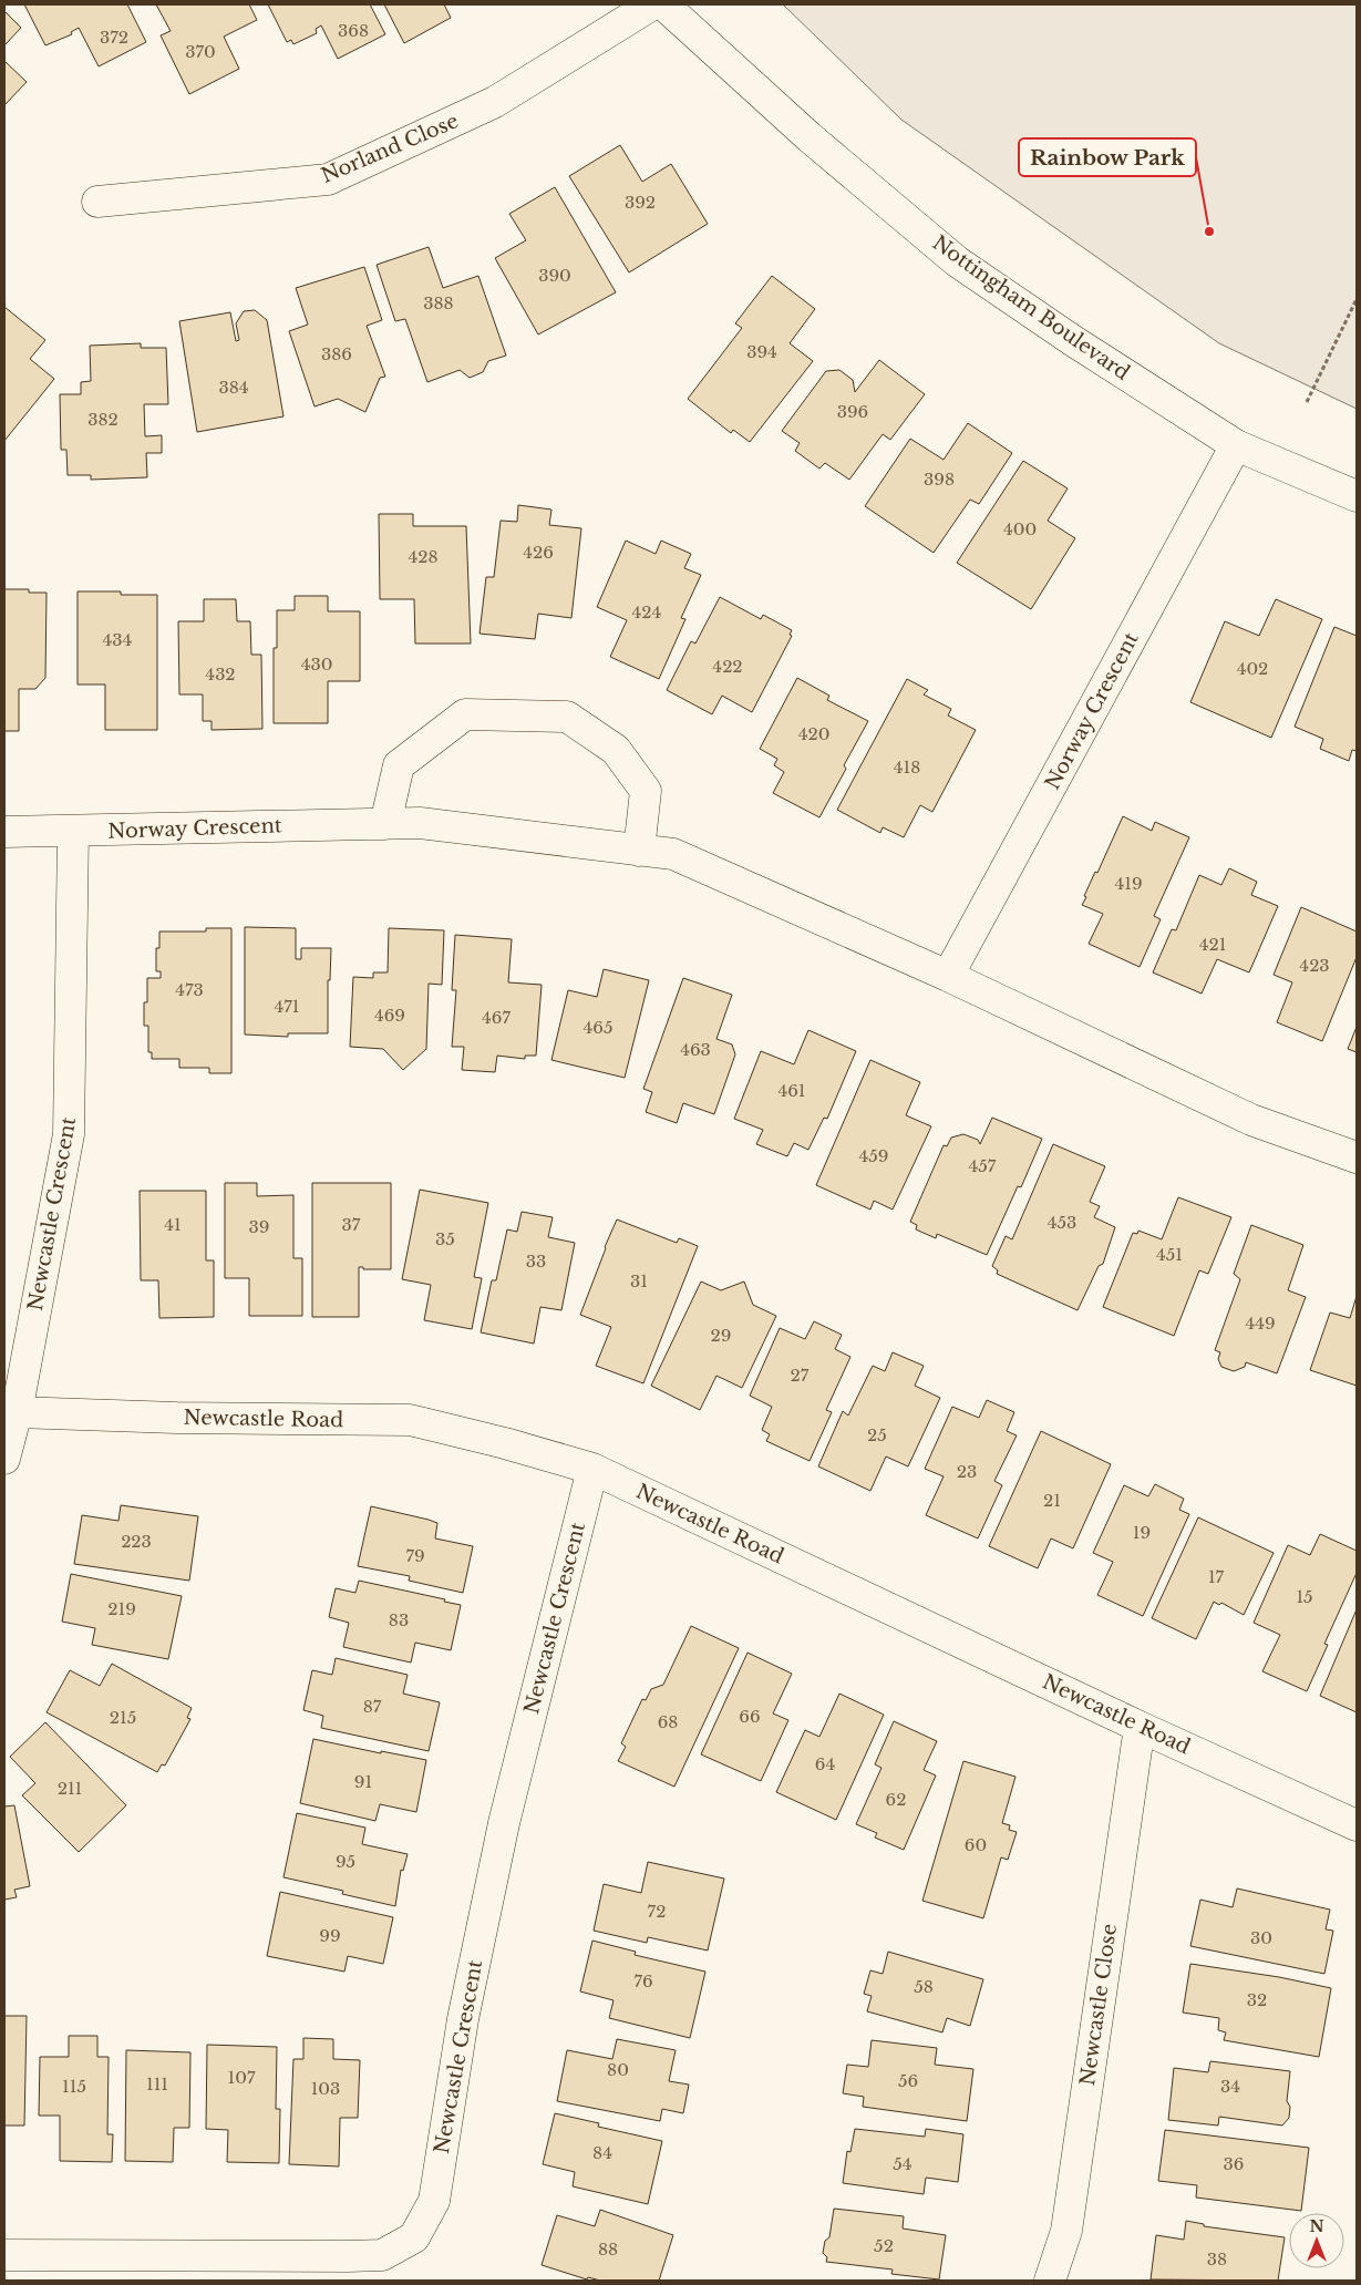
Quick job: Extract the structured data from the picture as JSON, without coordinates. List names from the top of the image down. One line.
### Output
{"streets":{"street":["Norland Close","Nottingham Boulevard","Norway Crescent","Newcastle Crescent","Newcastle Road","Newcastle Close"]},"crossings":[["Nottingham Boulevard","Norway Crescent"],["Norway Crescent","Newcastle Crescent"],["Newcastle Crescent","Newcastle Road"],["Newcastle Road","Newcastle Close"]],"places":["Rainbow Park"],"house_numbers":["368","372","370","392","390","388","394","386","384","396","382","398","400","426","428","424","434","430","422","402","432","420","418","419","421","423","473","471","469","467","465","463","461","459","457","453","41","37","39","35","451","33","31","449","29","27","25","23","21","19","223","79","17","15","219","83","87","66","215","68","64","91","211","62","60","95","72","99","30","76","58","32","80","107","56","111","115","34","103","84","54","36","52","88","38"],"north":"top"}
